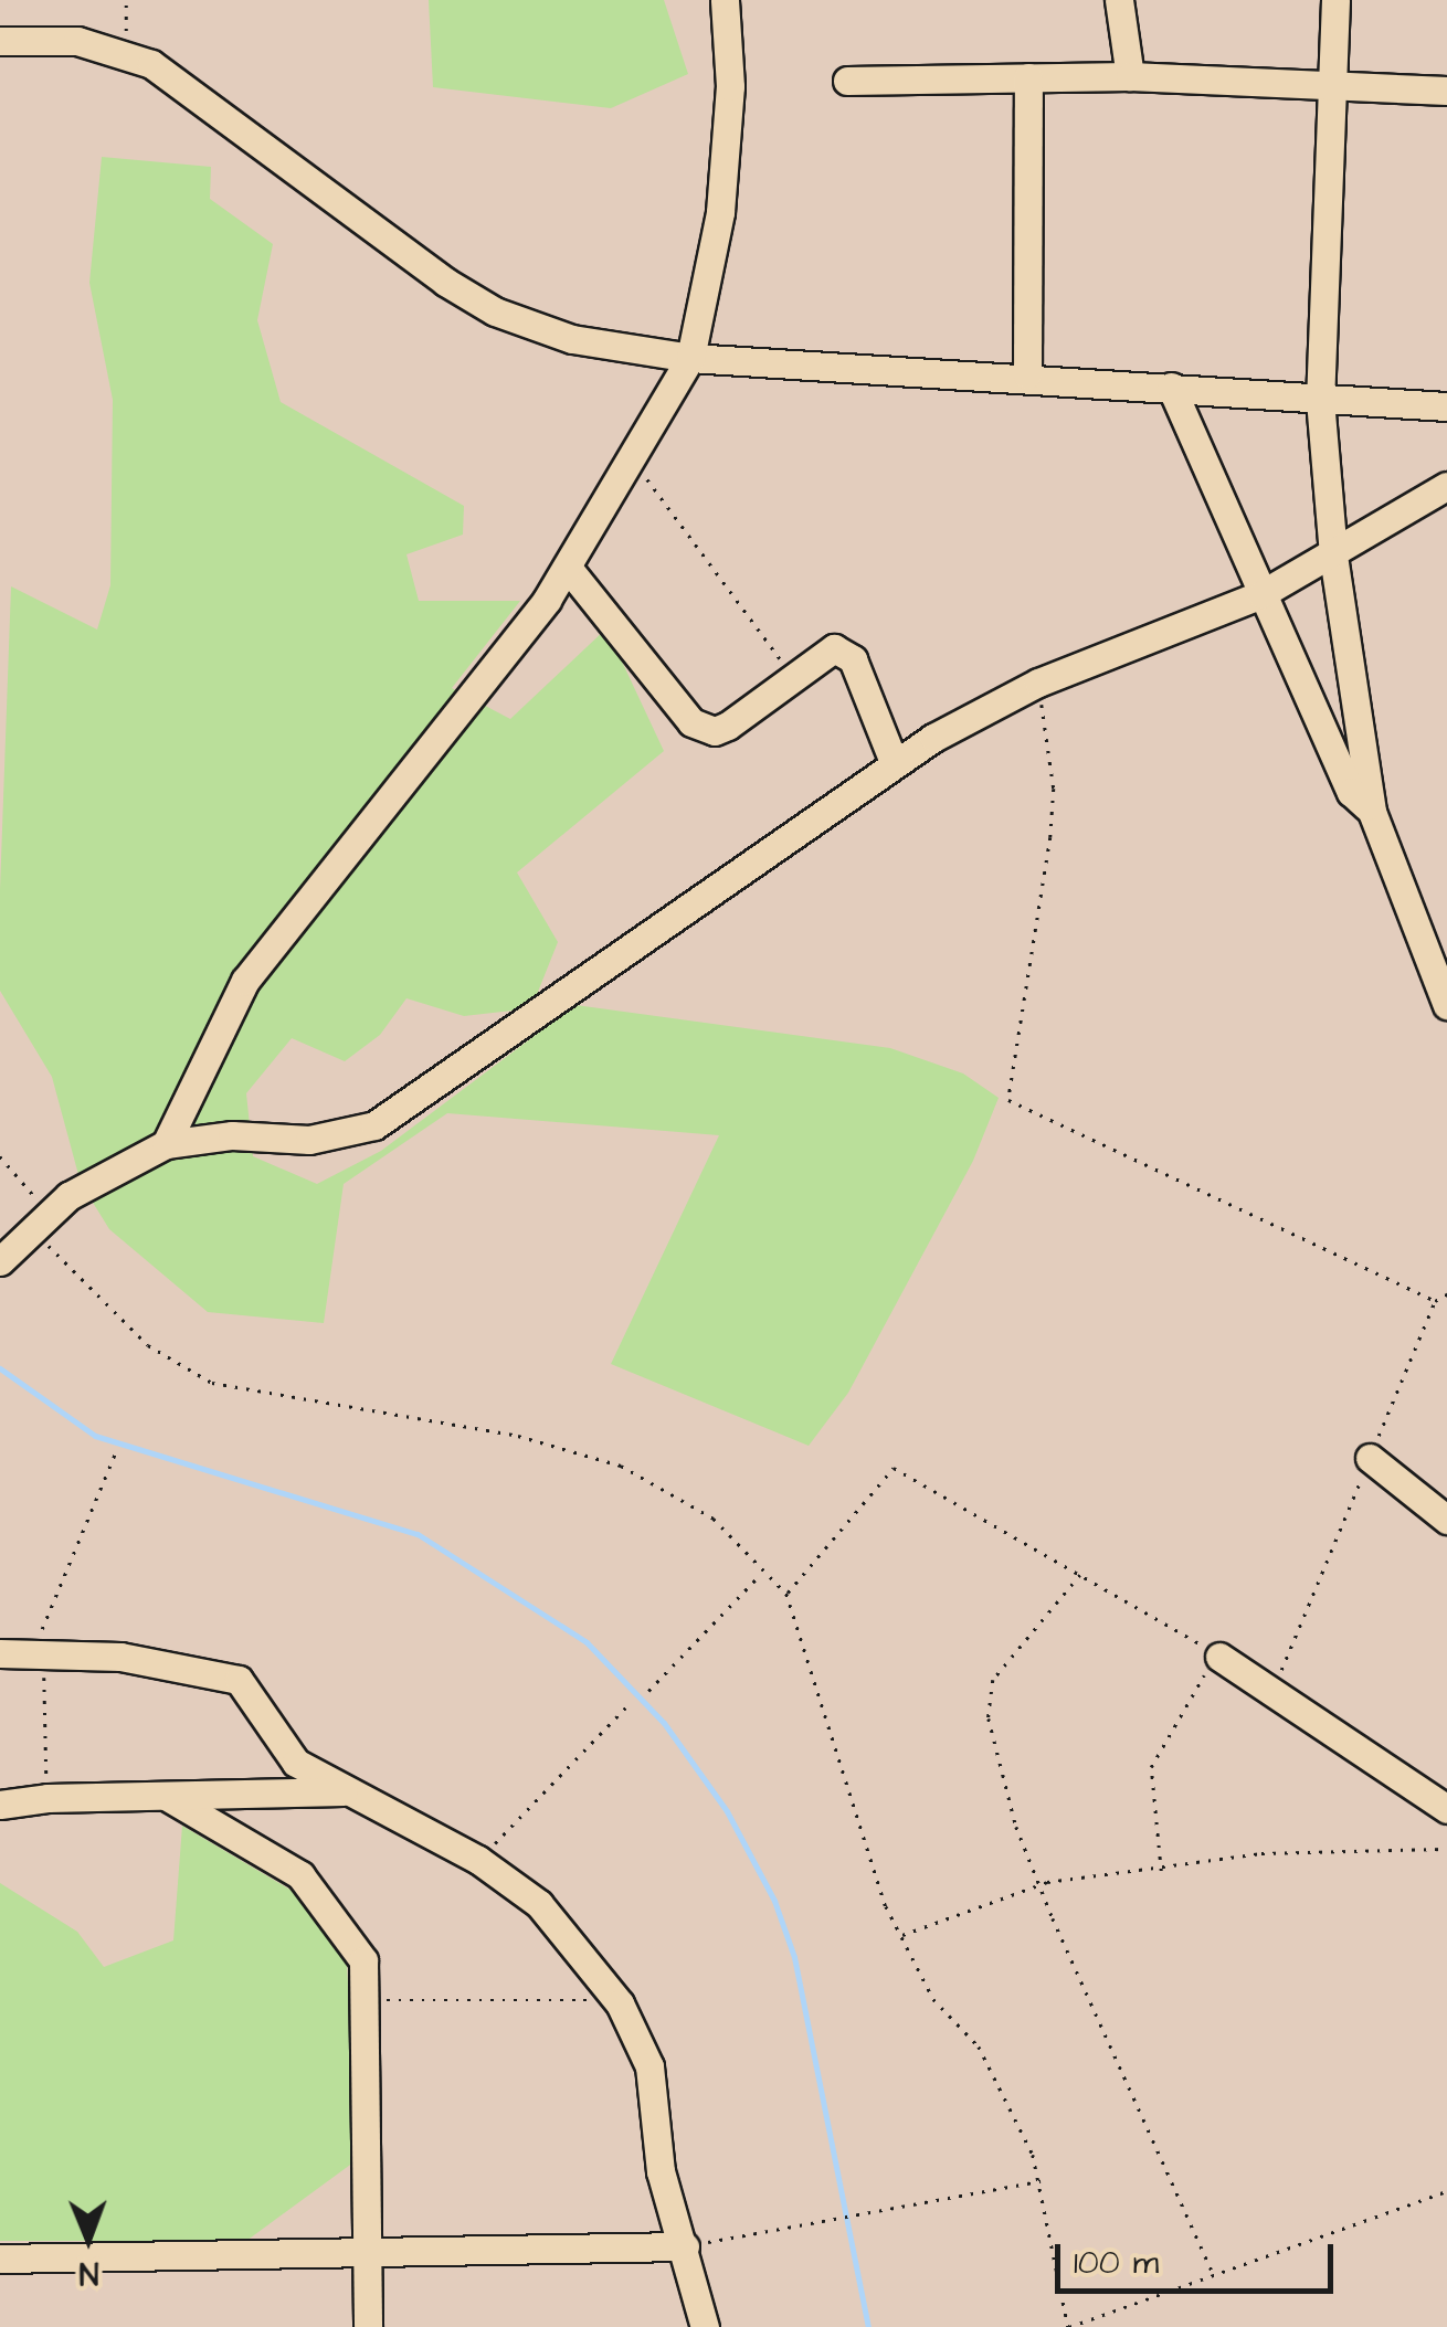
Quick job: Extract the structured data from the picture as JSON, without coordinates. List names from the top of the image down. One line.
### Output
{"scale_bar":"100 m","north":"bottom"}
